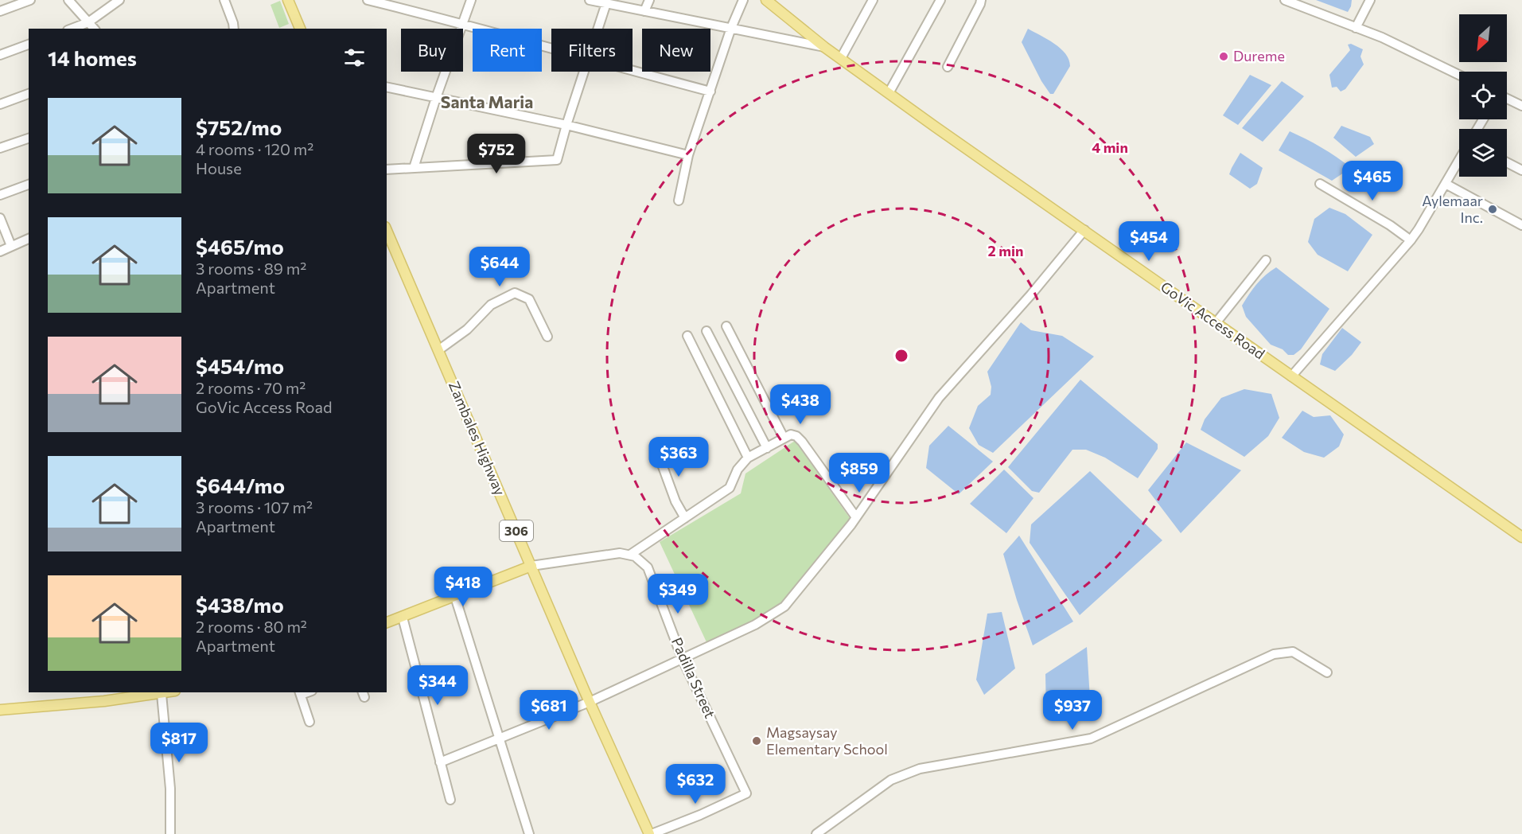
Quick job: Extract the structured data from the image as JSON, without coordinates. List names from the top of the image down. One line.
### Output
{"streets":{"main road":["GoVic Access Road","Zambales Highway","306"],"street":["Padilla Street"]},"crossings":[["Zambales Highway","Padilla Street"]],"districts":["Santa Maria"],"places":["Dureme","Aylemaar Inc.","Magsaysay Elementary School"],"north":"bottom left","page":{"chip":["Buy","Rent","Filters","New"],"heading":"14 homes","list":[{"name":"$752/mo","note":"4 rooms · 120 m² · House"},{"name":"$465/mo","note":"3 rooms · 89 m² · Apartment"},{"name":"$454/mo","note":"2 rooms · 70 m² · GoVic Access Road"},{"name":"$644/mo","note":"3 rooms · 107 m² · Apartment"},{"name":"$438/mo","note":"2 rooms · 80 m² · Apartment"}],"price":["$752","$465","$454","$644","$438","$363","$859","$418","$349","$344","$681","$937","$817","$632"]},"rings":["4 min","2 min"]}
